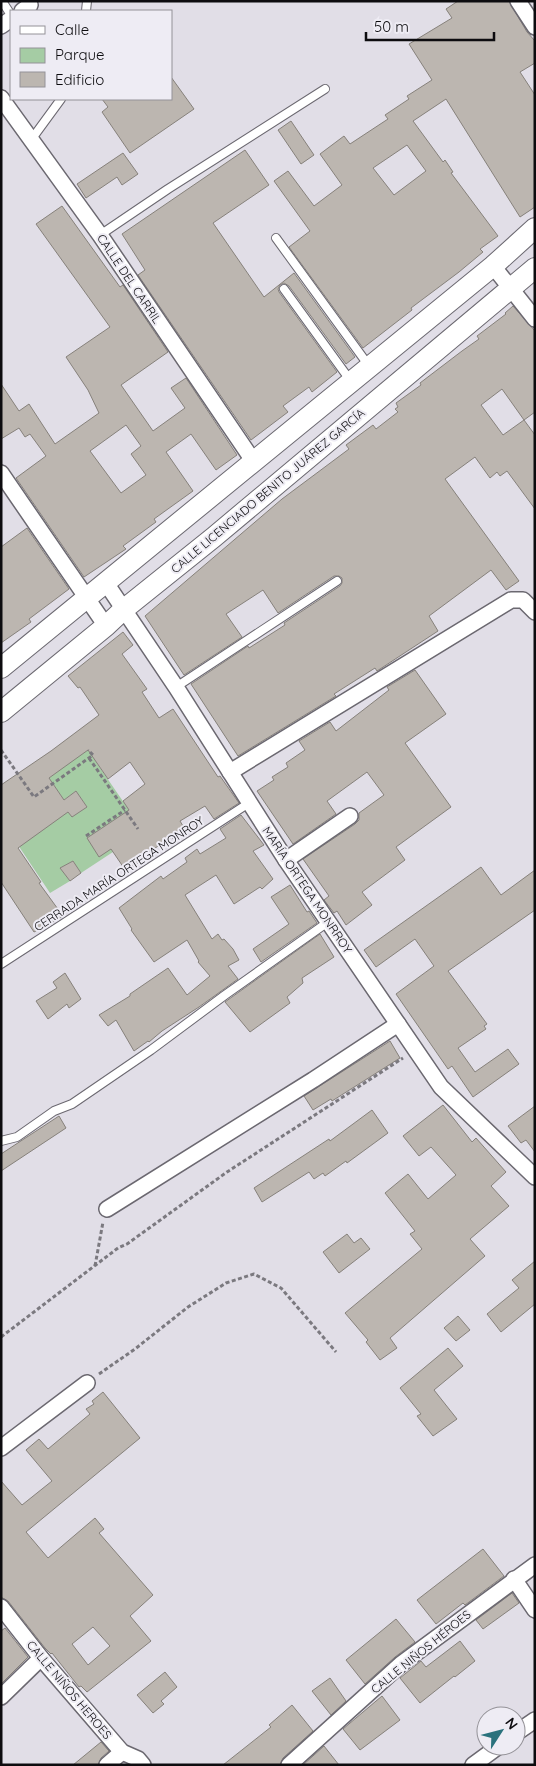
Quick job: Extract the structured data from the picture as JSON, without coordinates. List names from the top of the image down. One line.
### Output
{"streets":{"street":["CALLE DEL CARRIL","CALLE LICENCIADO BENITO JUÁREZ GARCÍA","MARÍA ORTEGA MONRROY","CALLE NIÑOS HÉROES","CALLE NIÑOS HEROES"],"lane":["CERRADA MARÍA ORTEGA MONROY"]},"crossings":[["CALLE LICENCIADO BENITO JUÁREZ GARCÍA","MARÍA ORTEGA MONRROY"],["CERRADA MARÍA ORTEGA MONROY","MARÍA ORTEGA MONRROY"]],"legend":["Calle","Parque","Edificio"],"scale_bar":"50 m","north":"top right"}
